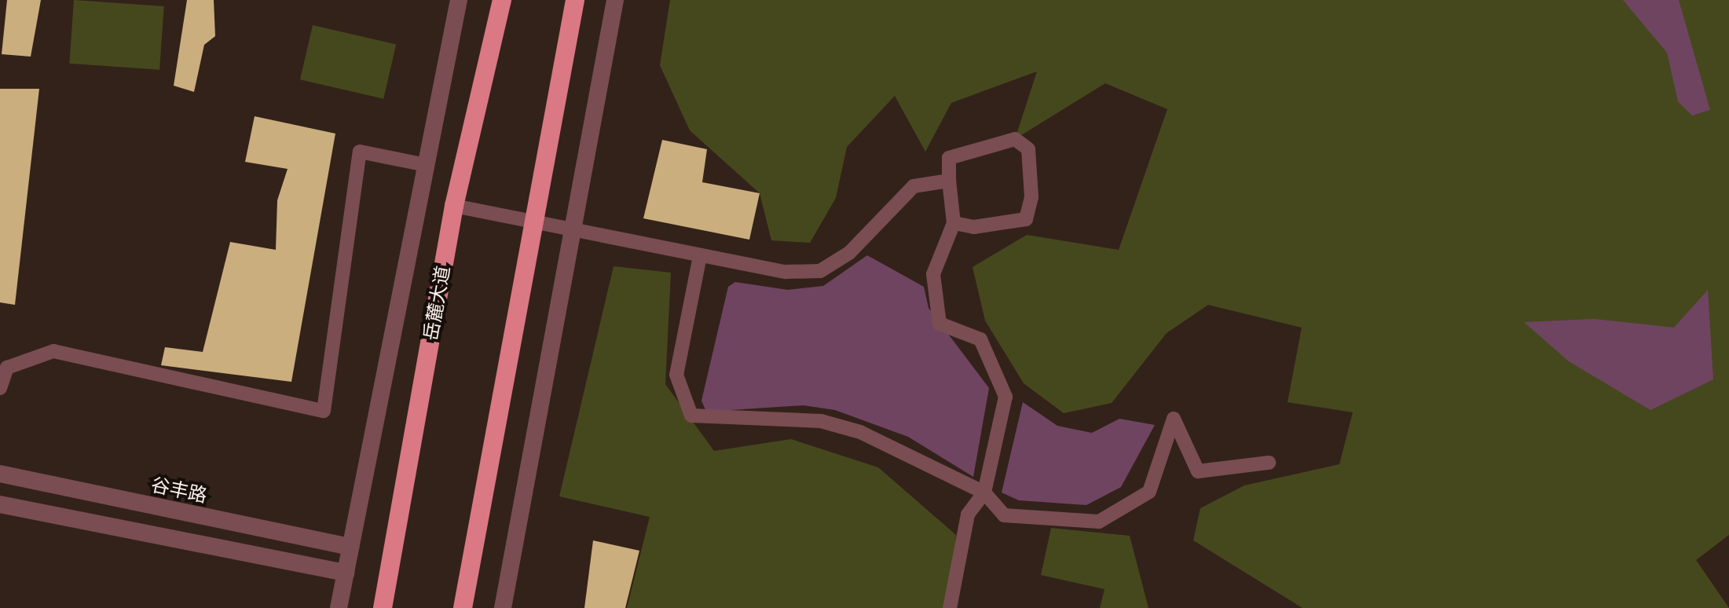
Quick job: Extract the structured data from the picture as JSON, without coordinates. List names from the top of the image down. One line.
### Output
{"streets":{"highway":["岳麓大道"],"street":["谷丰路"]}}
